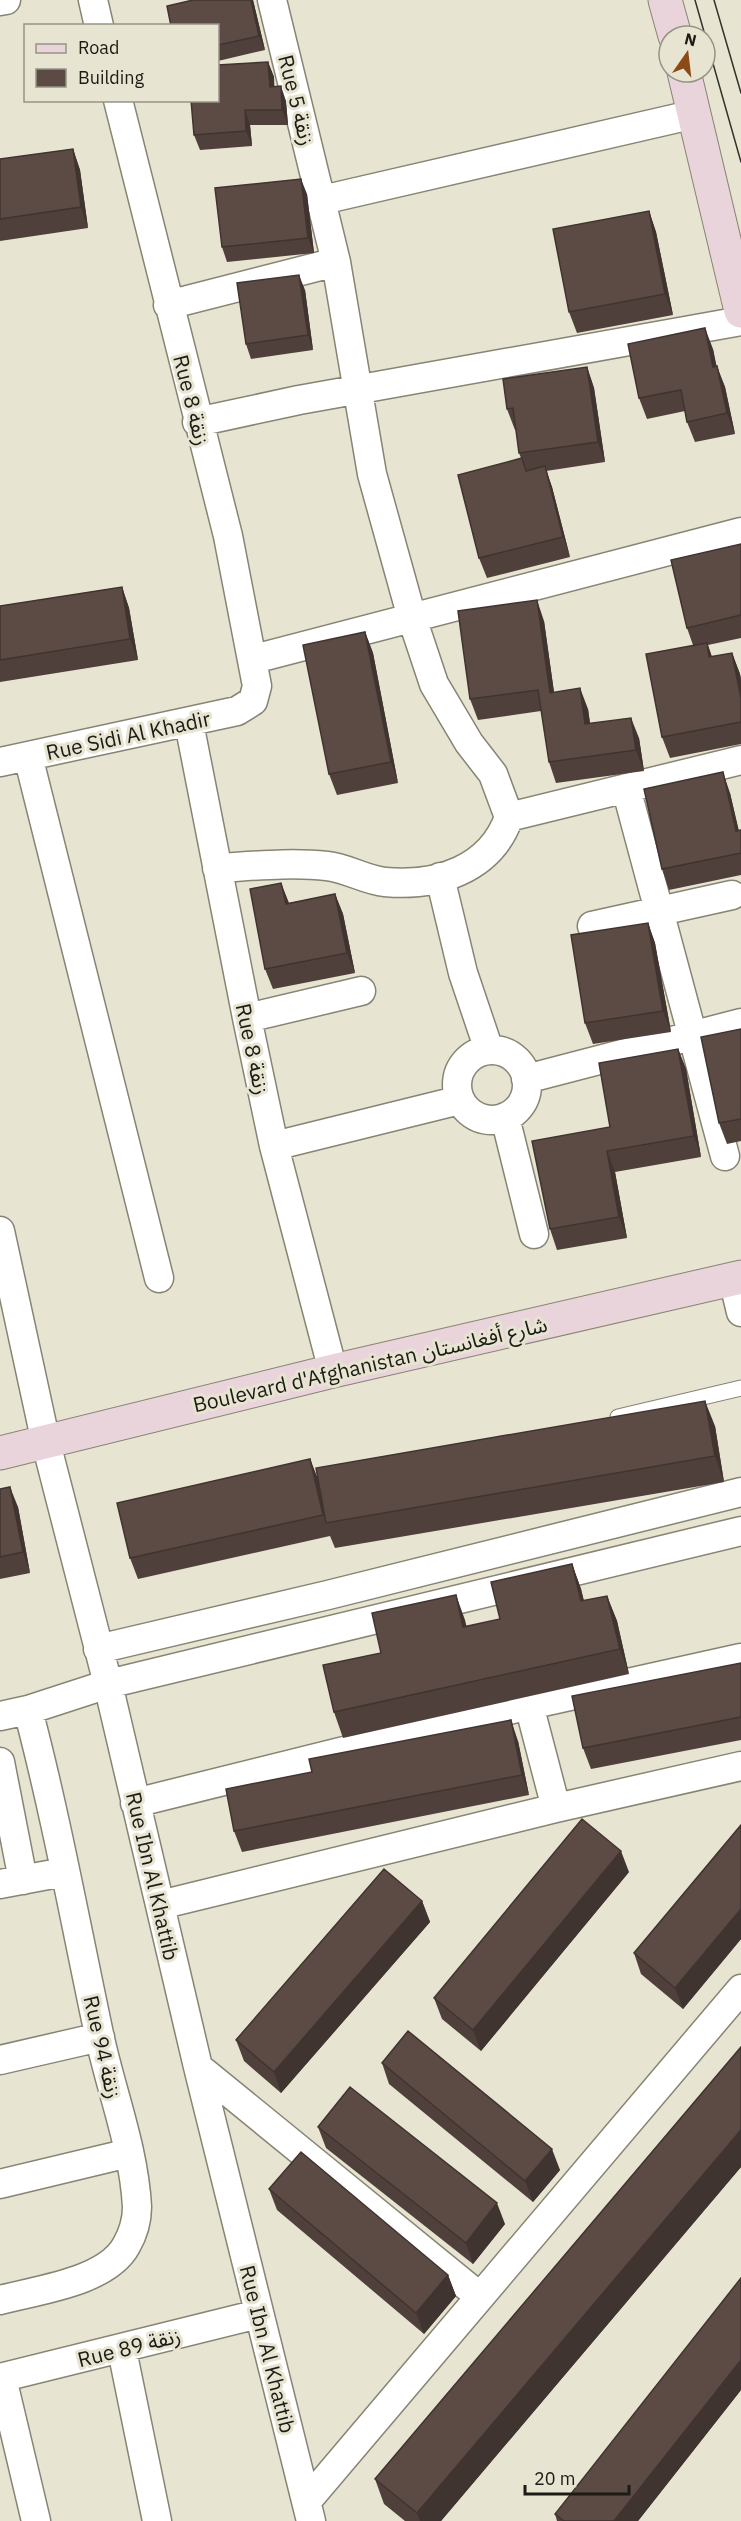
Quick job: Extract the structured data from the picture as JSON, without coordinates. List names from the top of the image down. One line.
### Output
{"streets":{"street":["Rue 5 زنقة","Rue 8 زنقة","Rue Sidi Al Khadir","Boulevard d'Afghanistan شارع أفغانستان","Rue Ibn Al Khattib","Rue 94 زنقة","Rue 89 زنقة"]},"crossings":[["Rue 8 زنقة","Rue Sidi Al Khadir"],["Rue 8 زنقة","Boulevard d'Afghanistan شارع أفغانستان"],["Boulevard d'Afghanistan شارع أفغانستان","Rue Ibn Al Khattib"],["Rue Ibn Al Khattib","Rue 89 زنقة"]],"legend":["Road","Building"],"scale_bar":"20 m","north":"top"}
